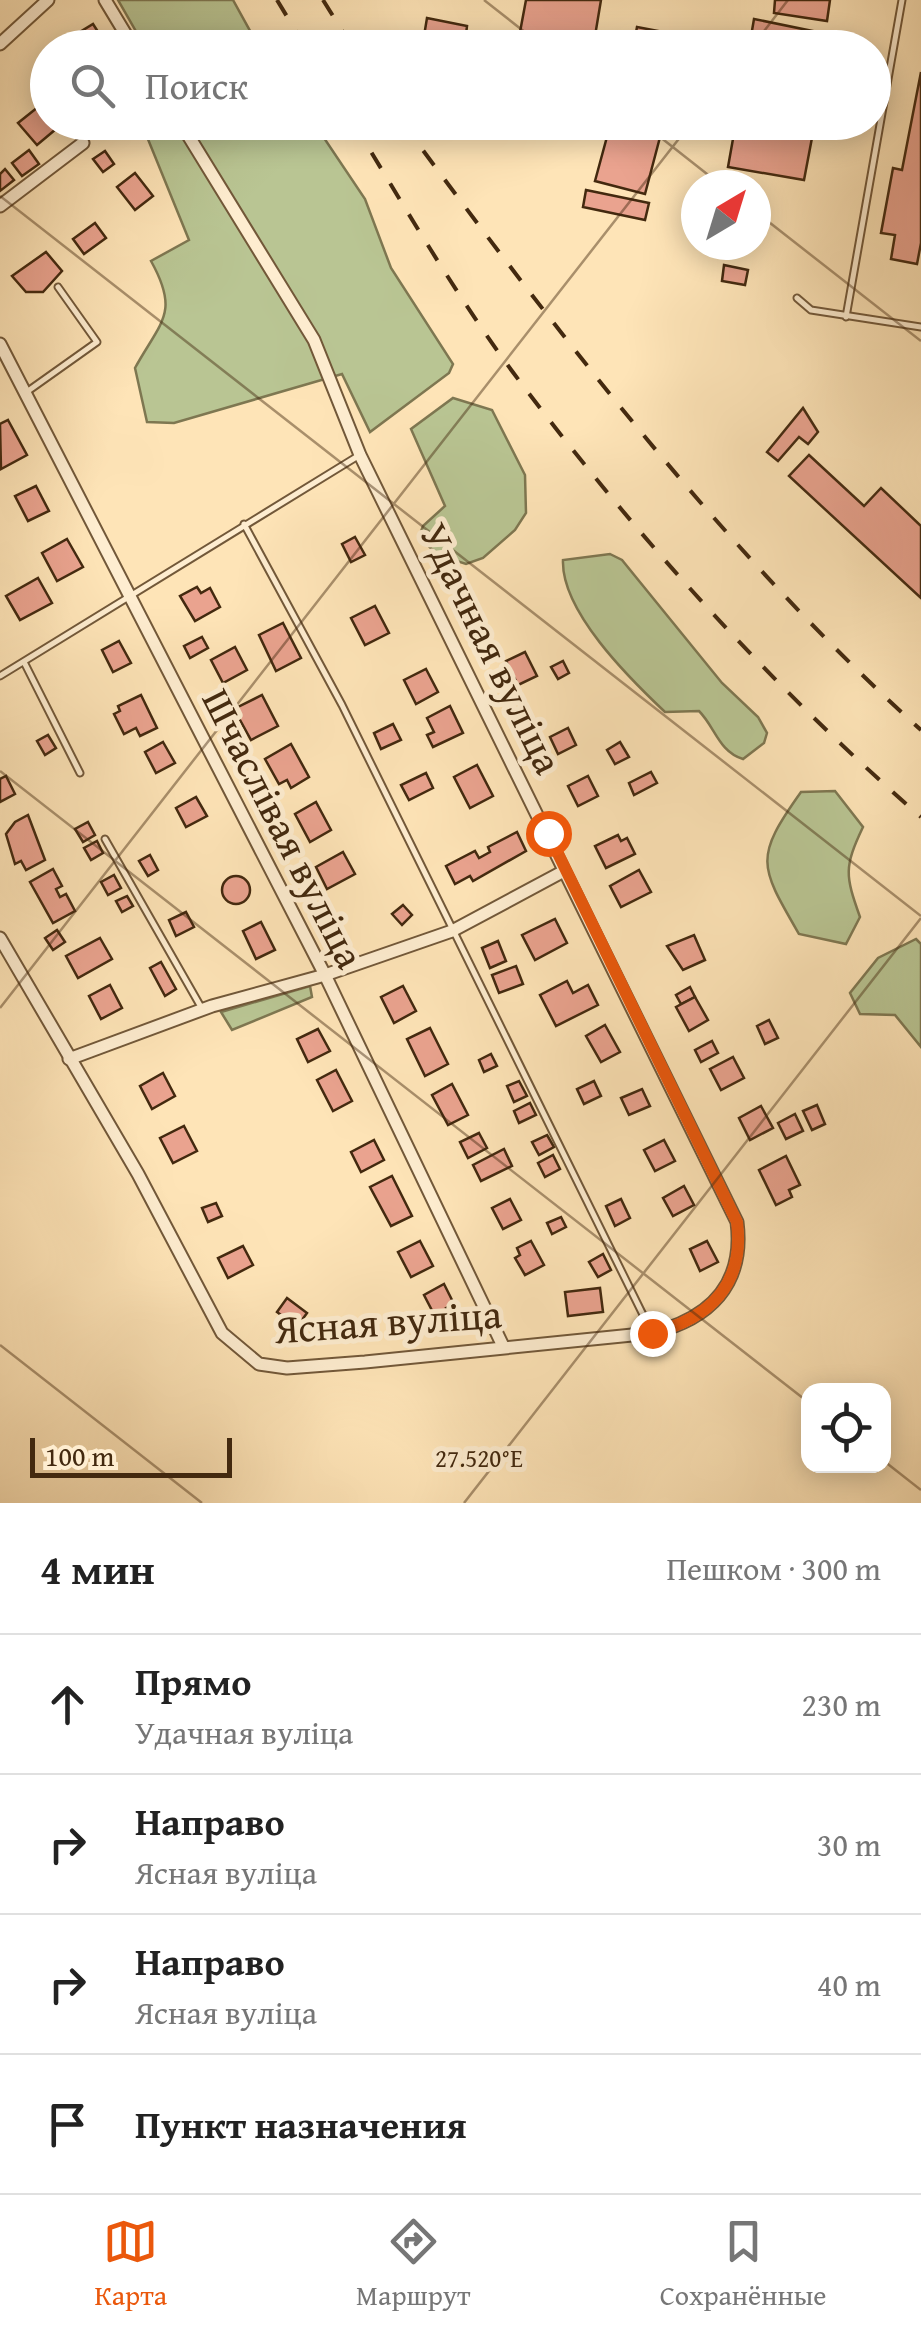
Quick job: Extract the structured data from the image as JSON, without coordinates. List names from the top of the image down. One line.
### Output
{"streets":{"street":["Удачная вуліца","Шчаслівая вуліца","Ясная вуліца"]},"crossings":[["Удачная вуліца","Ясная вуліца"],["Шчаслівая вуліца","Ясная вуліца"]],"scale_bar":"100 m","north":"top right","page":{"search":"Поиск","scale":"100 m","heading":["4 мин","Пешком · 300 m"],"list":[["Прямо","Удачная вуліца","230 m"],["Направо","Ясная вуліца","30 m"],["Направо","Ясная вуліца","40 m"],"Пункт назначения"],"nav":["Карта","Маршрут","Сохранённые"]},"coordinates":["27.520°E"]}
